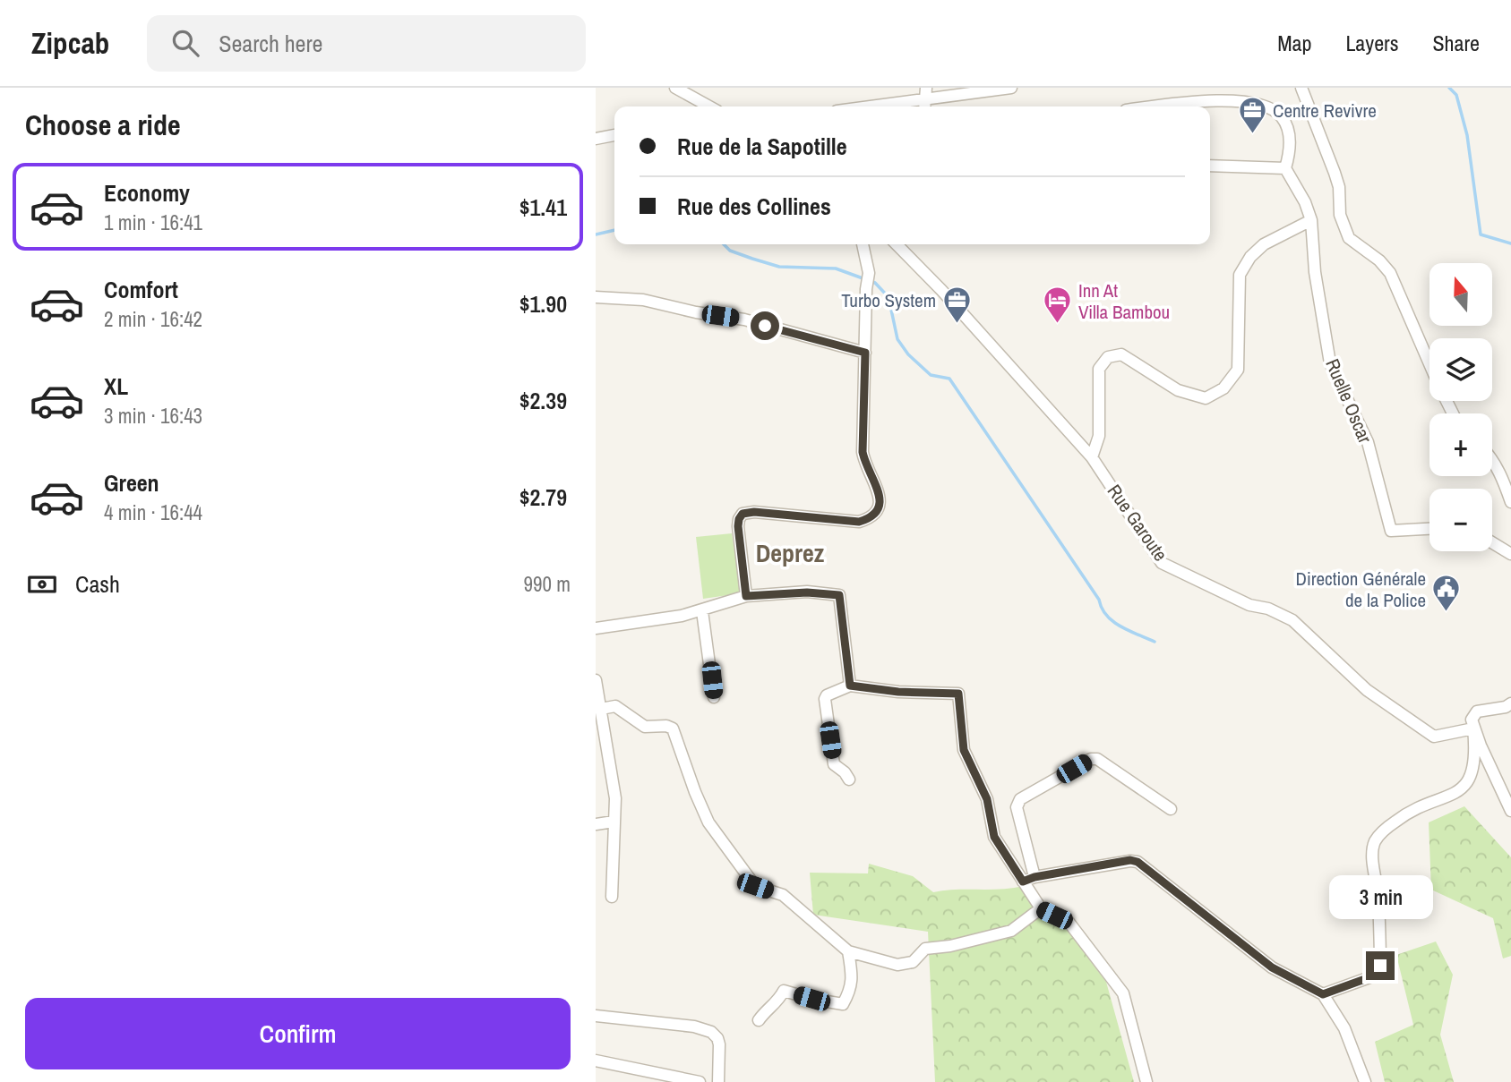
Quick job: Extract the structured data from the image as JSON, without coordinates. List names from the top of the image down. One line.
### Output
{"streets":{"street":["Ruelle Oscar","Rue Garoute"]},"districts":["Deprez"],"places":{"office":["Centre Revivre","Turbo System"],"hotel":["Inn At Villa Bambou"],"public building":["Direction Générale de la Police"]},"north":"top","page":{"header":"Zipcab","search":"Search here","nav":["Map","Layers","Share"],"heading":"Choose a ride","banner":["Rue de la Sapotille","Rue des Collines"],"list":[{"name":"Economy","note":"1 min · 16:41","value":"$1.41"},{"name":"Comfort","note":"2 min · 16:42","value":"$1.90"},{"name":"XL","note":"3 min · 16:43","value":"$2.39"},{"name":"Green","note":"4 min · 16:44","value":"$2.79"}],"map_buttons":["+","−"],"pay":["Cash","990 m"],"bubble":"3 min","buttons":"Confirm"}}
